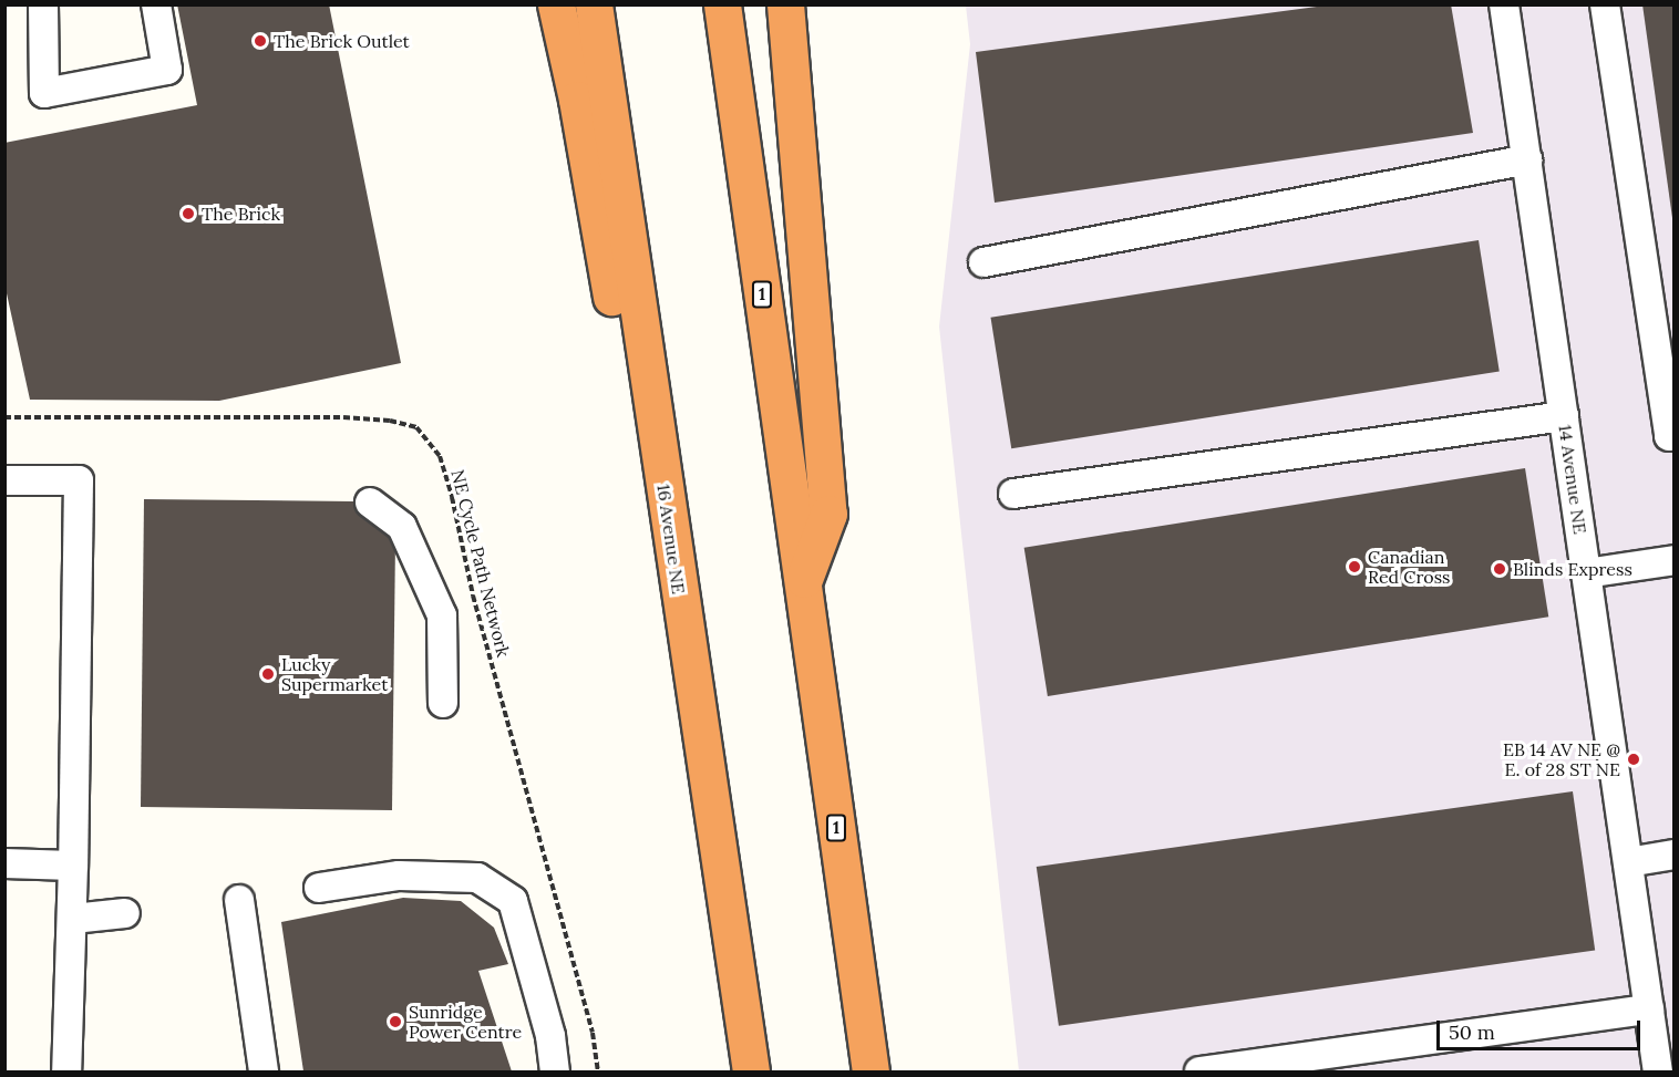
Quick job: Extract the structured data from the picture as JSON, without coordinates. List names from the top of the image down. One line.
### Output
{"streets":{"highway":["1","16 Avenue NE"],"street":["14 Avenue NE"],"path":["NE Cycle Path Network"]},"places":["The Brick Outlet","The Brick","Canadian Red Cross","Blinds Express","Lucky Supermarket","EB 14 AV NE @ E. of 28 ST NE","Sunridge Power Centre"],"scale_bar":"50 m"}
